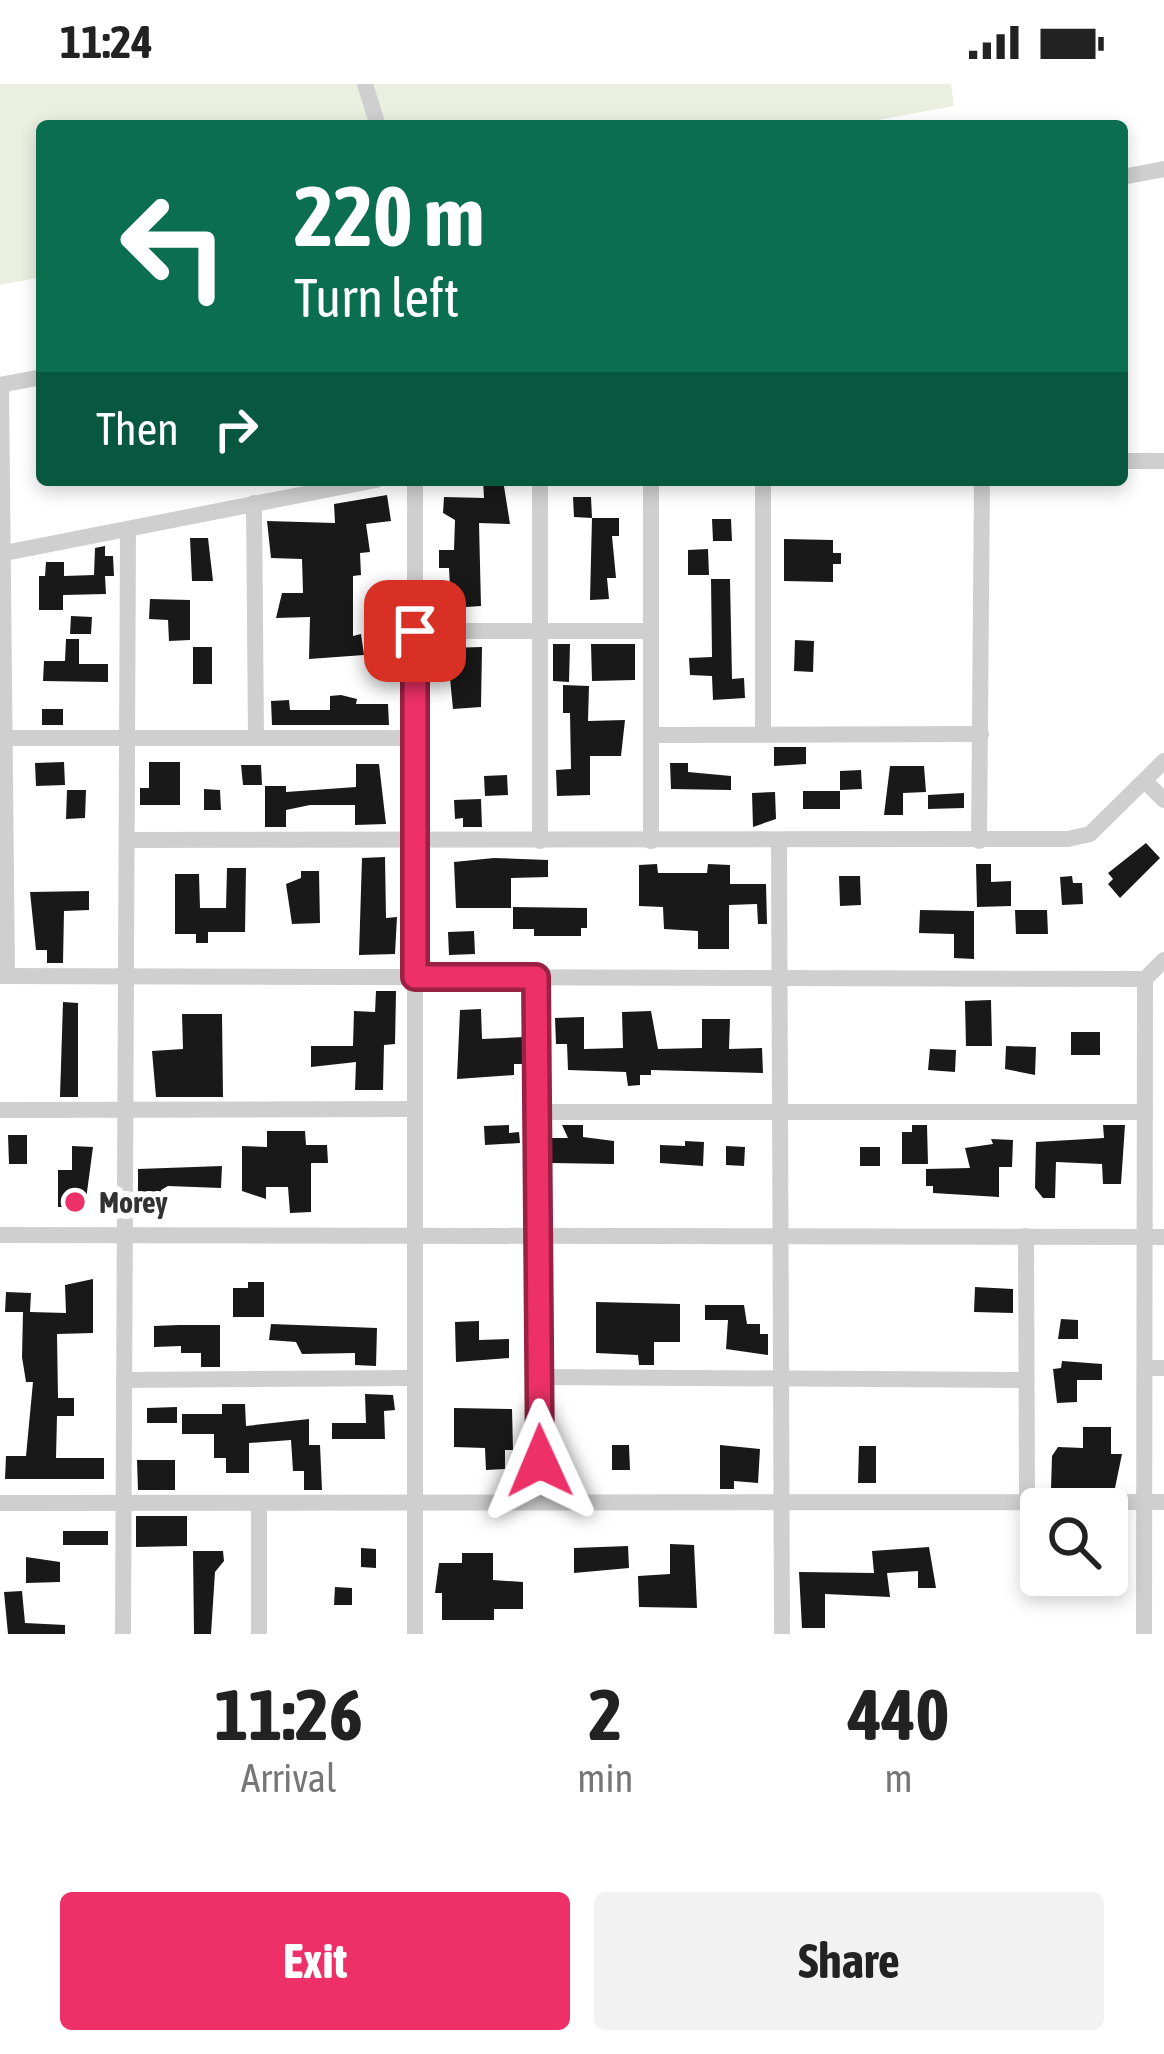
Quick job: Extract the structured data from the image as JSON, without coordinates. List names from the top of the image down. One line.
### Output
{"places":["Morey"],"page":{"status":"11:24","turn":["220 m","Turn left"],"then":"Then","eta":["11:26","Arrival","2","min","440","m"],"buttons":["Exit","Share"]}}
